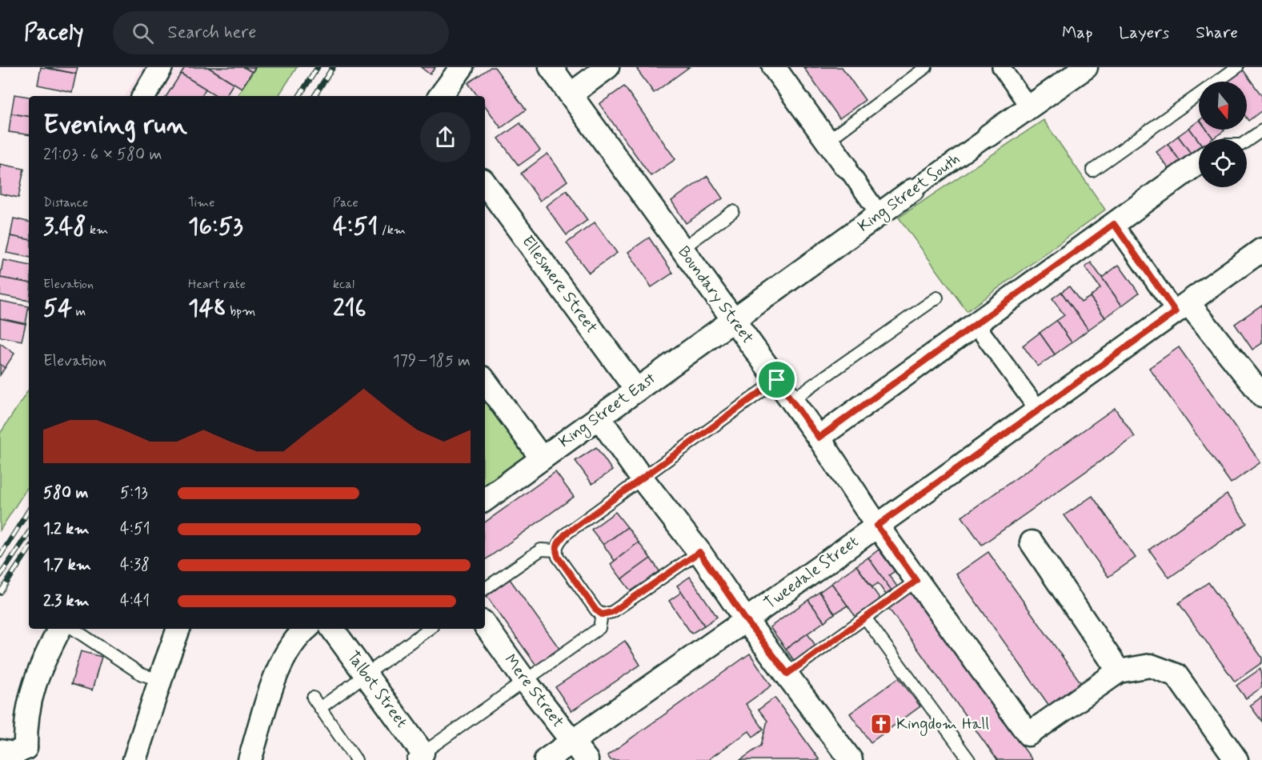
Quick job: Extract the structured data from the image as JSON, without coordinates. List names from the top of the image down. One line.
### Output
{"streets":{"street":["King Street South","Ellesmere Street","Boundary Street","King Street East","Tweedale Street","Talbot Street","Mere Street"]},"crossings":[["King Street South","Boundary Street"],["King Street South","King Street East"],["Ellesmere Street","King Street East"],["Boundary Street","King Street East"],["Boundary Street","Tweedale Street"],["Tweedale Street","Mere Street"]],"places":{"church":["Kingdom Hall"]},"north":"bottom","page":{"header":"Pacely","search":"Search here","nav":["Map","Layers","Share"],"heading":["Evening run","21:03 · 6 × 580 m"],"stats":[["Distance","3.48 km"],["Time","16:53"],["Pace","4:51 /km"],["Elevation","54 m"],["Heart rate","148 bpm"],["kcal","216"]],"chart":["Elevation","179–185 m"],"list":[{"name":"580 m","note":"5:13"},{"name":"1.2 km","note":"4:51"},{"name":"1.7 km","note":"4:38"},{"name":"2.3 km","note":"4:41"}]}}
